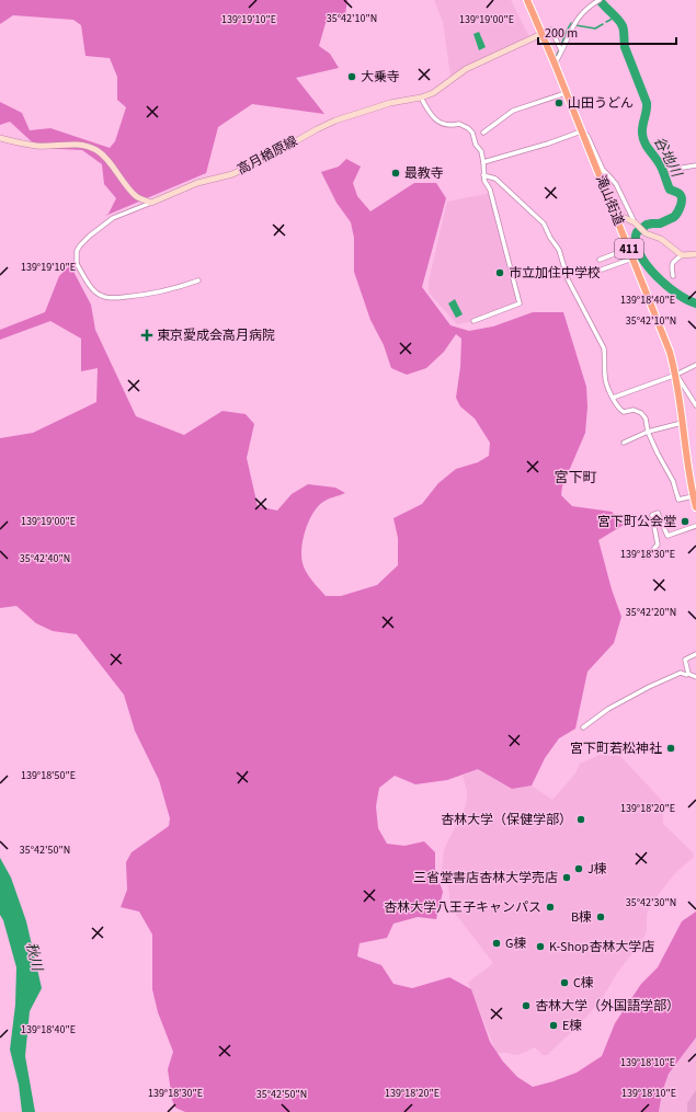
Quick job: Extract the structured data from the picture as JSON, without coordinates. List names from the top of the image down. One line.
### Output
{"streets":{"highway":["滝山街道","411"],"main road":["高月楢原線"]},"crossings":[["高月楢原線","滝山街道"]],"districts":["宮下町"],"water":["谷地川","秋川"],"places":{"other":["大乗寺","山田うどん","最教寺","市立加住中学校","宮下町公会堂","宮下町若松神社","杏林大学（保健学部）","J棟","三省堂書店杏林大学売店","杏林大学八王子キャンパス","B棟","G棟","K-Shop杏林大学店","C棟","杏林大学（外国語学部）","E棟"],"health":["東京愛成会高月病院"]},"scale_bar":"200 m","coordinates":["35°42'10\"N","139°19'10\"E","139°19'00\"E","139°18'40\"E","139°18'30\"E","35°42'40\"N","35°42'20\"N","139°18'50\"E","139°18'20\"E","35°42'50\"N","35°42'30\"N","139°18'10\"E"]}
